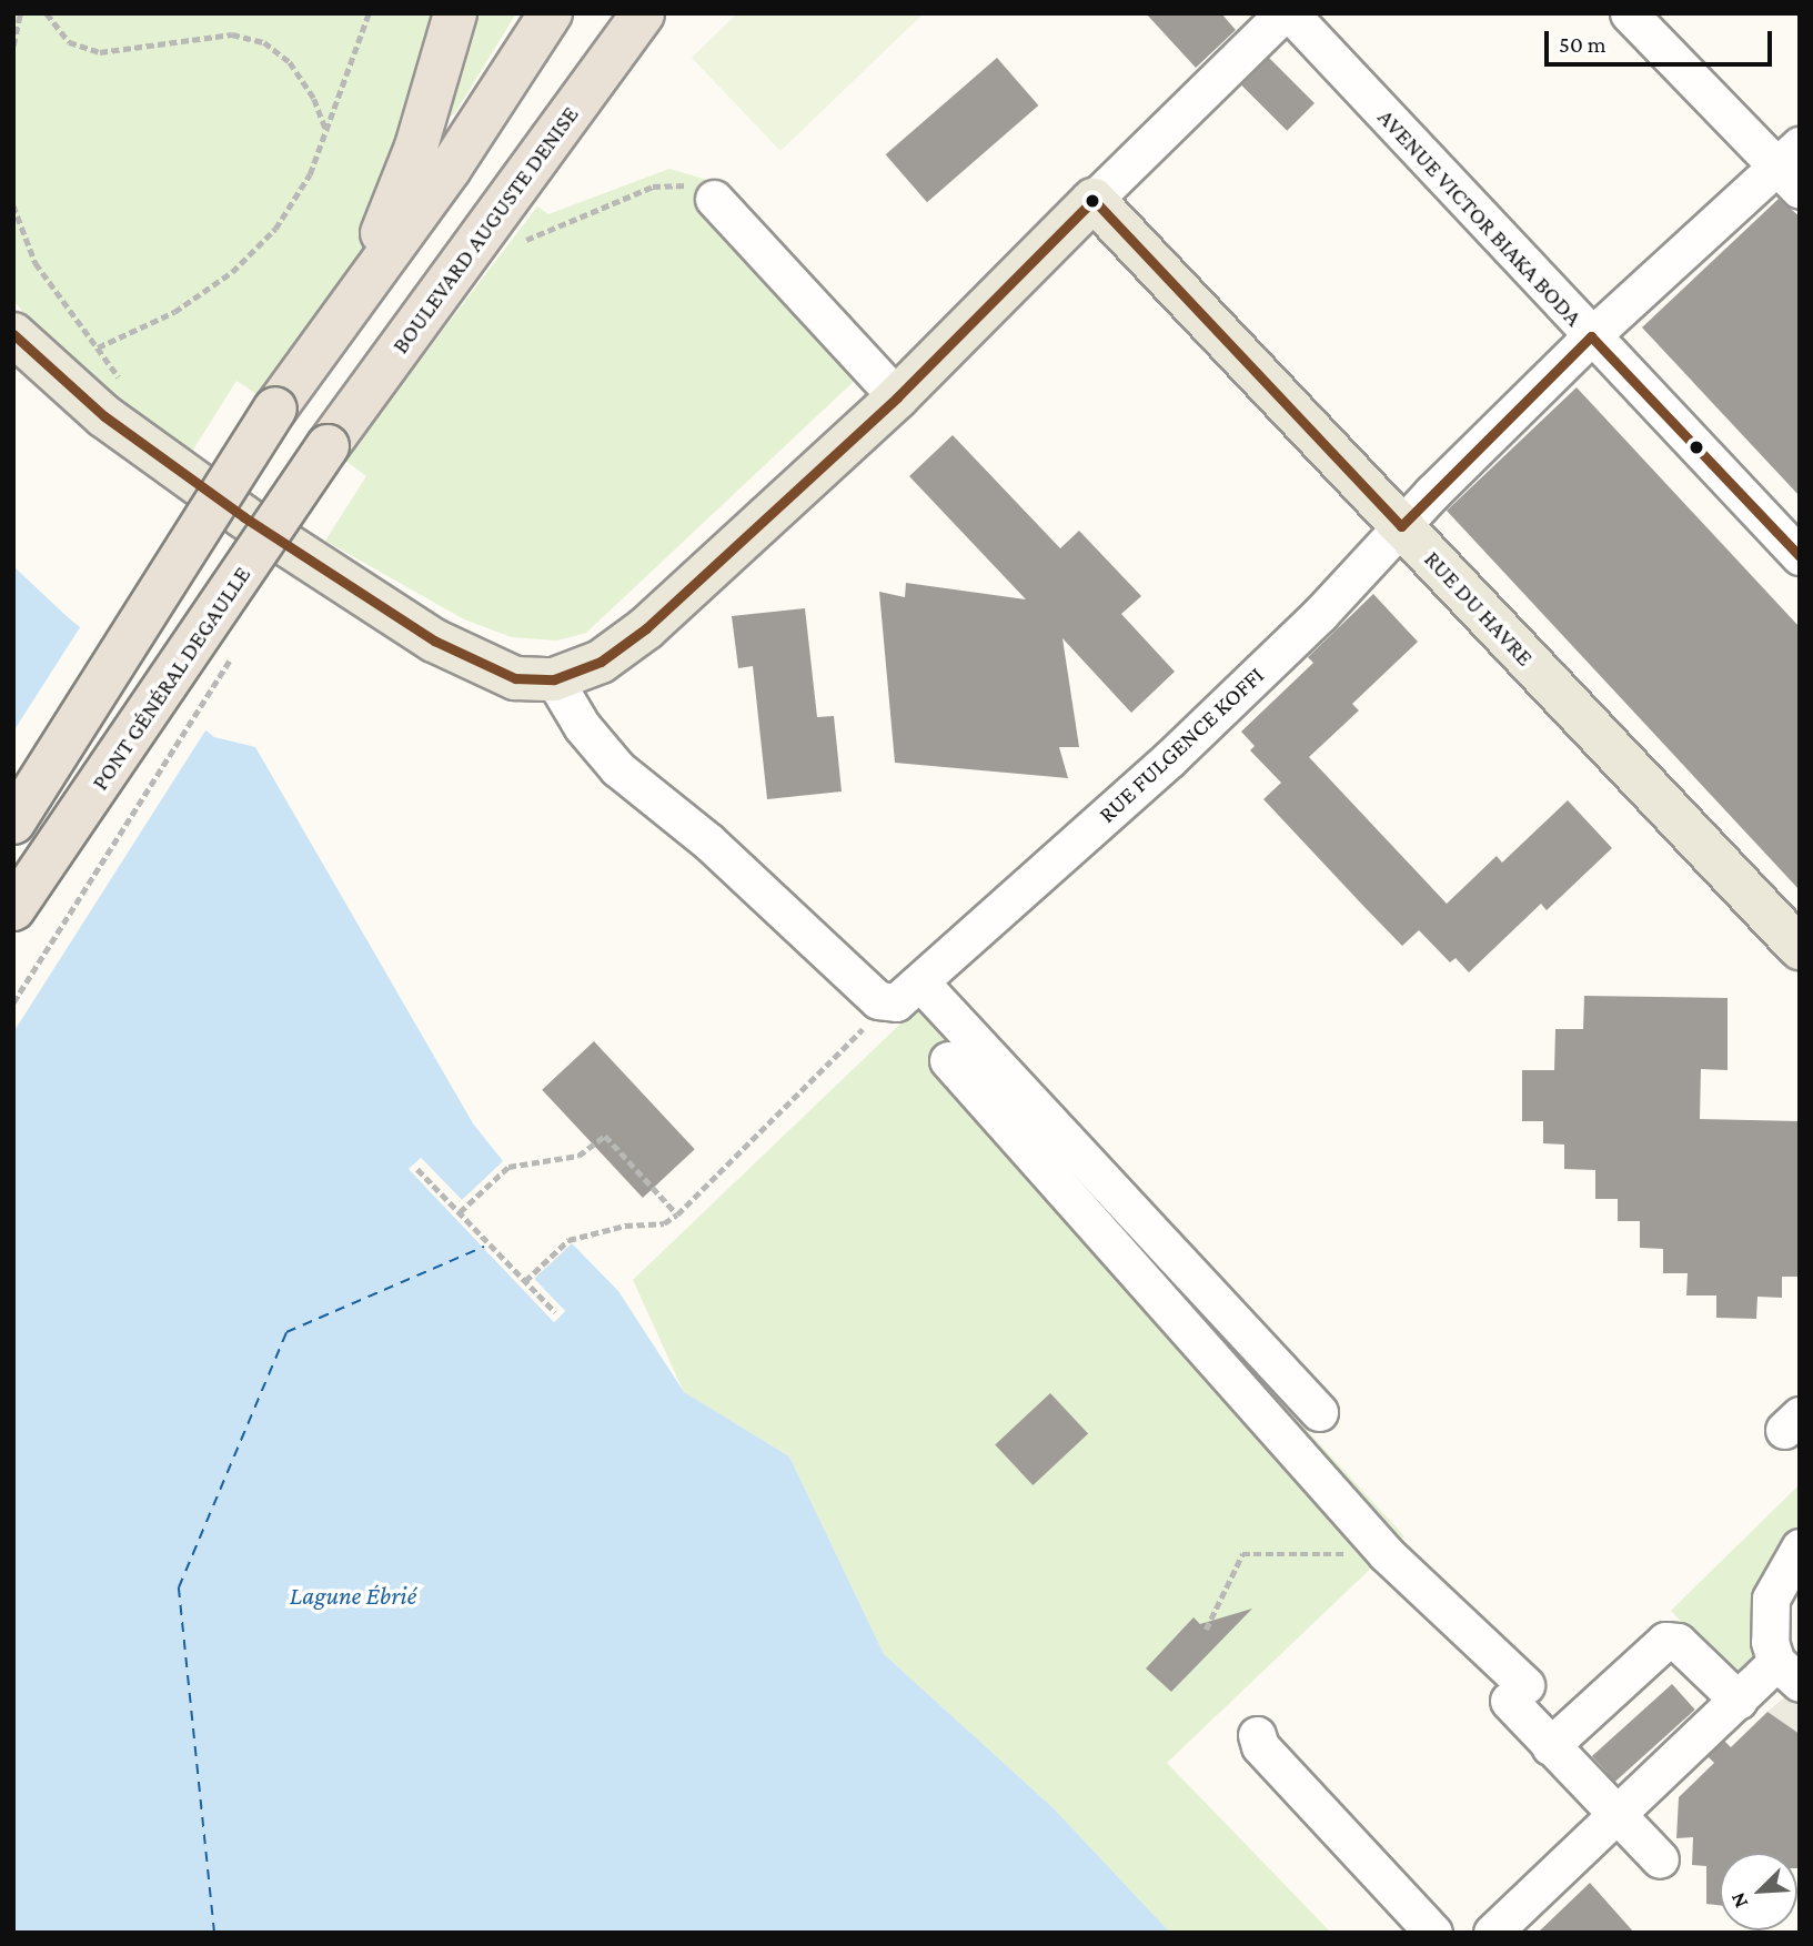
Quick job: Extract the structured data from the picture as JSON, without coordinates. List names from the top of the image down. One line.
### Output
{"streets":{"highway":["BOULEVARD AUGUSTE DENISE","PONT GÉNÉRAL DEGAULLE"],"main road":["RUE DU HAVRE"],"street":["AVENUE VICTOR BIAKA BODA","RUE FULGENCE KOFFI"]},"crossings":[["AVENUE VICTOR BIAKA BODA","RUE FULGENCE KOFFI"],["BOULEVARD AUGUSTE DENISE","PONT GÉNÉRAL DEGAULLE"],["RUE DU HAVRE","RUE FULGENCE KOFFI"]],"water":["Lagune Ébrié"],"scale_bar":"50 m","north":"bottom left"}
